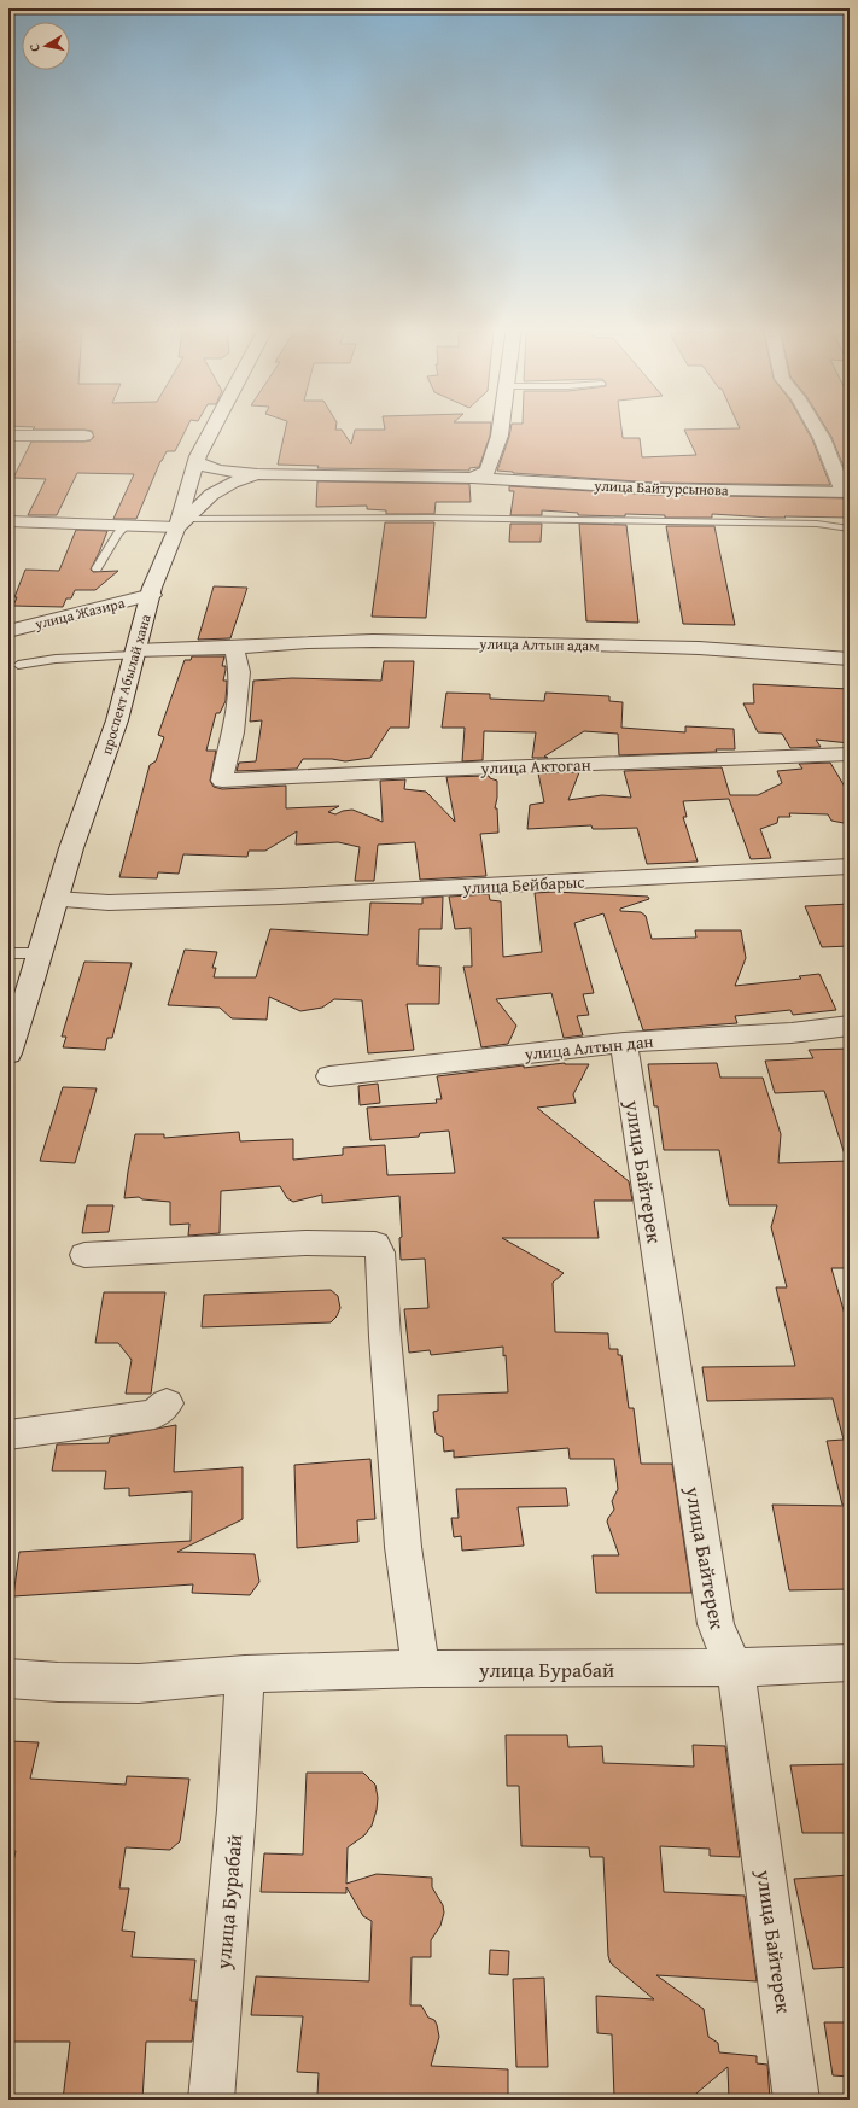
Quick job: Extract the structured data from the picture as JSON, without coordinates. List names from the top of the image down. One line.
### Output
{"streets":{"street":["улица Байтурсынова","улица Жазира","улица Алтын адам","проспект Абылай хана","улица Актоган","улица Бейбарыс","улица Алтын дан","улица Байтерек","улица Бурабай"]},"crossings":[["улица Жазира","проспект Абылай хана"],["улица Алтын адам","проспект Абылай хана"],["улица Алтын адам","улица Актоган"],["проспект Абылай хана","улица Бейбарыс"],["улица Алтын дан","улица Байтерек"],["улица Байтерек","улица Бурабай"]],"north":"left"}
